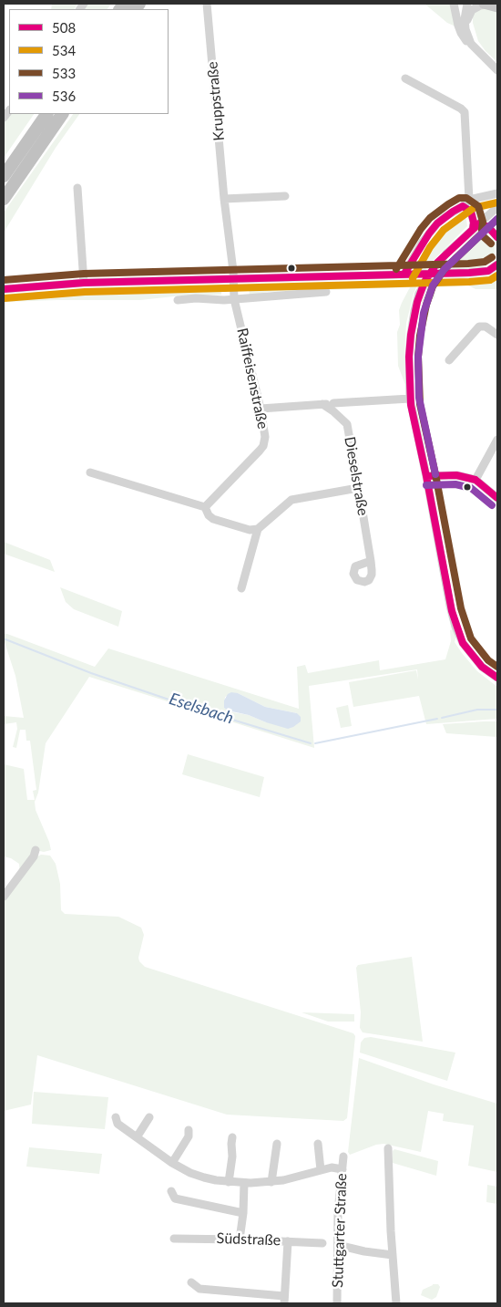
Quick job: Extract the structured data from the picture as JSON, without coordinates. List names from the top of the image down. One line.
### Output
{"streets":{"street":["Kruppstraße","Raiffeisenstraße","Dieselstraße","Stuttgarter Straße","Südstraße"]},"crossings":[["Kruppstraße","Raiffeisenstraße"]],"water":["Eselsbach"],"lines":["transit line 533","transit line 534","transit line 508","transit line 536"],"legend":["508","534","533","536"]}
